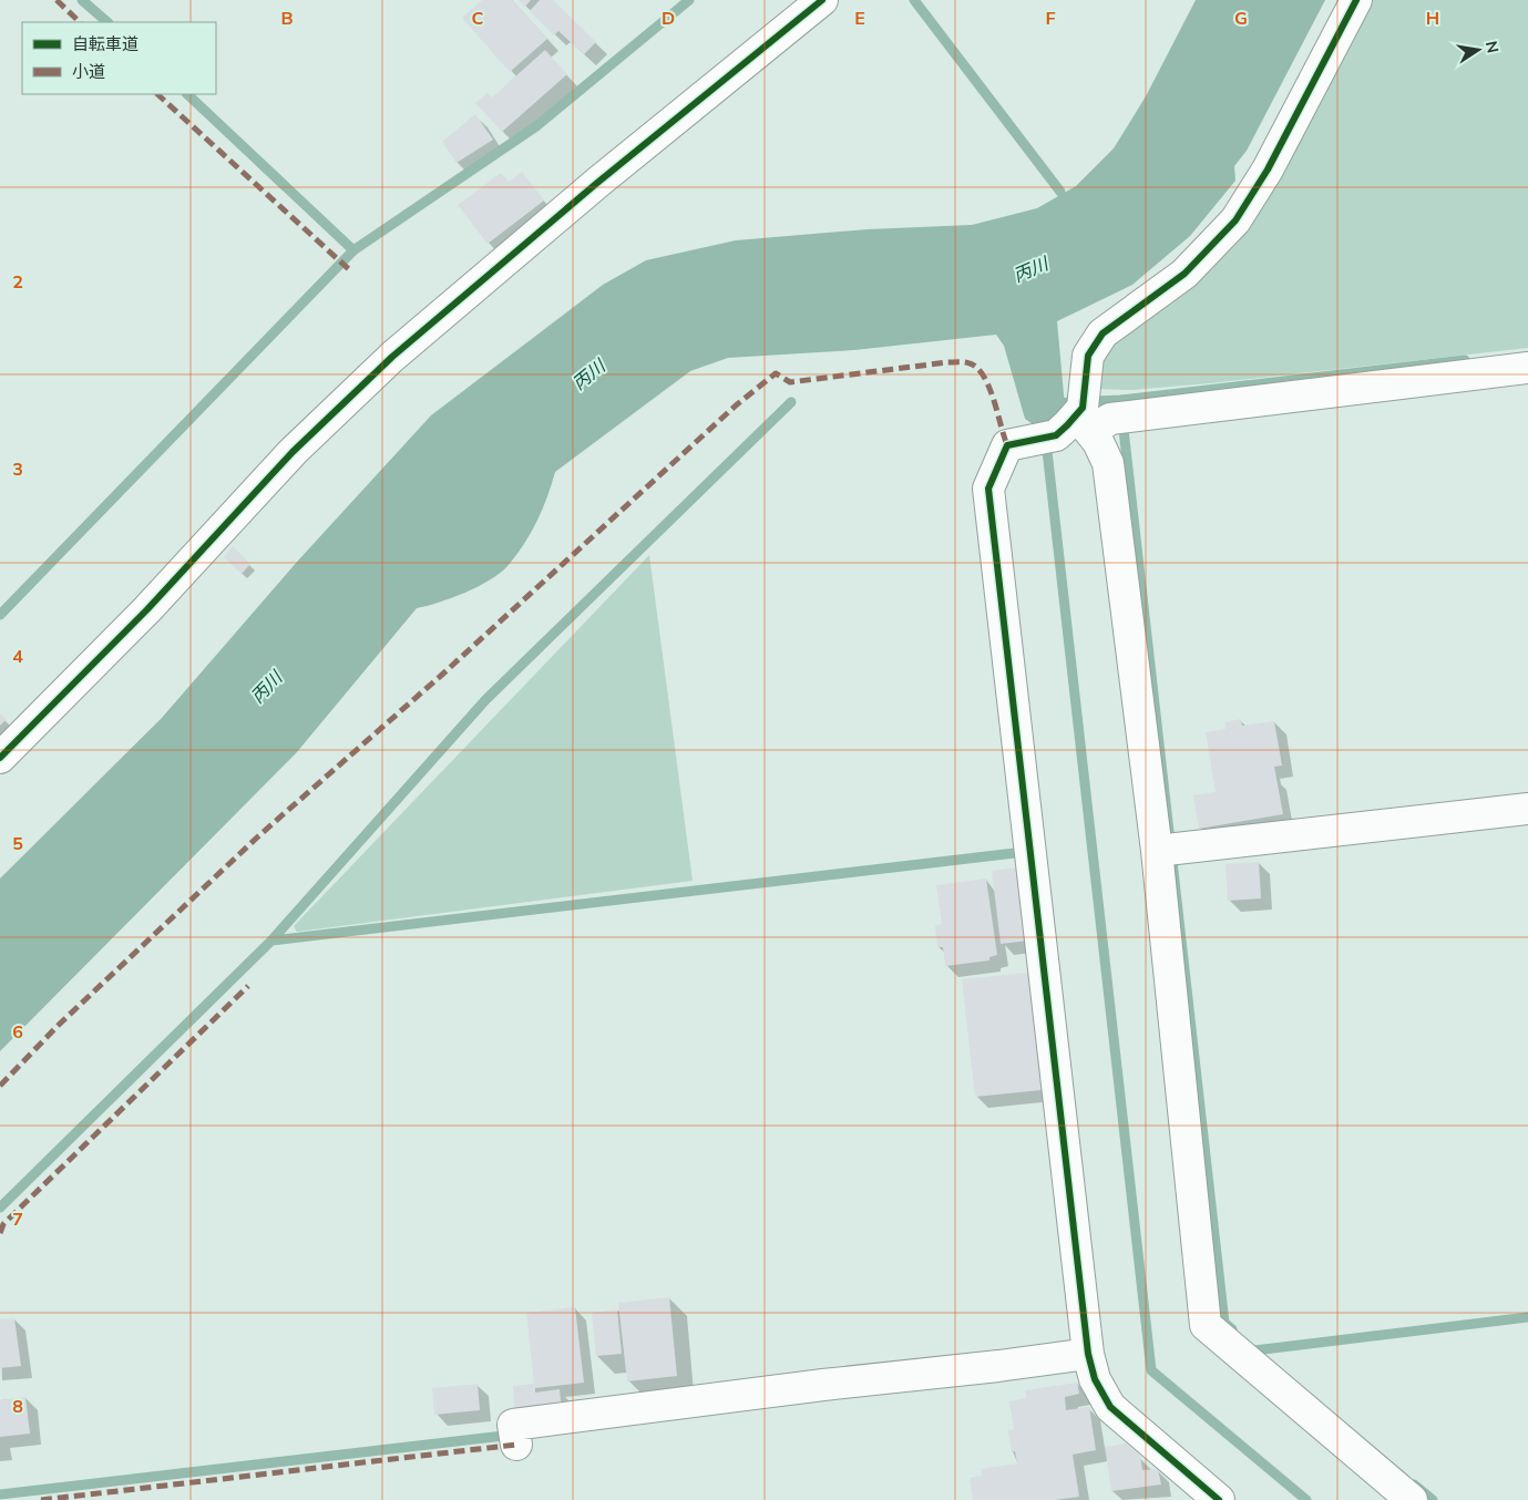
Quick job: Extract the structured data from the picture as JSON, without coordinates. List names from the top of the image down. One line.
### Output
{"water":["丙川"],"legend":["自転車道","小道"],"north":"right","grid":{"columns":["B","C","D","E","F","G","H"],"rows":["2","3","4","5","6","7","8"]}}
